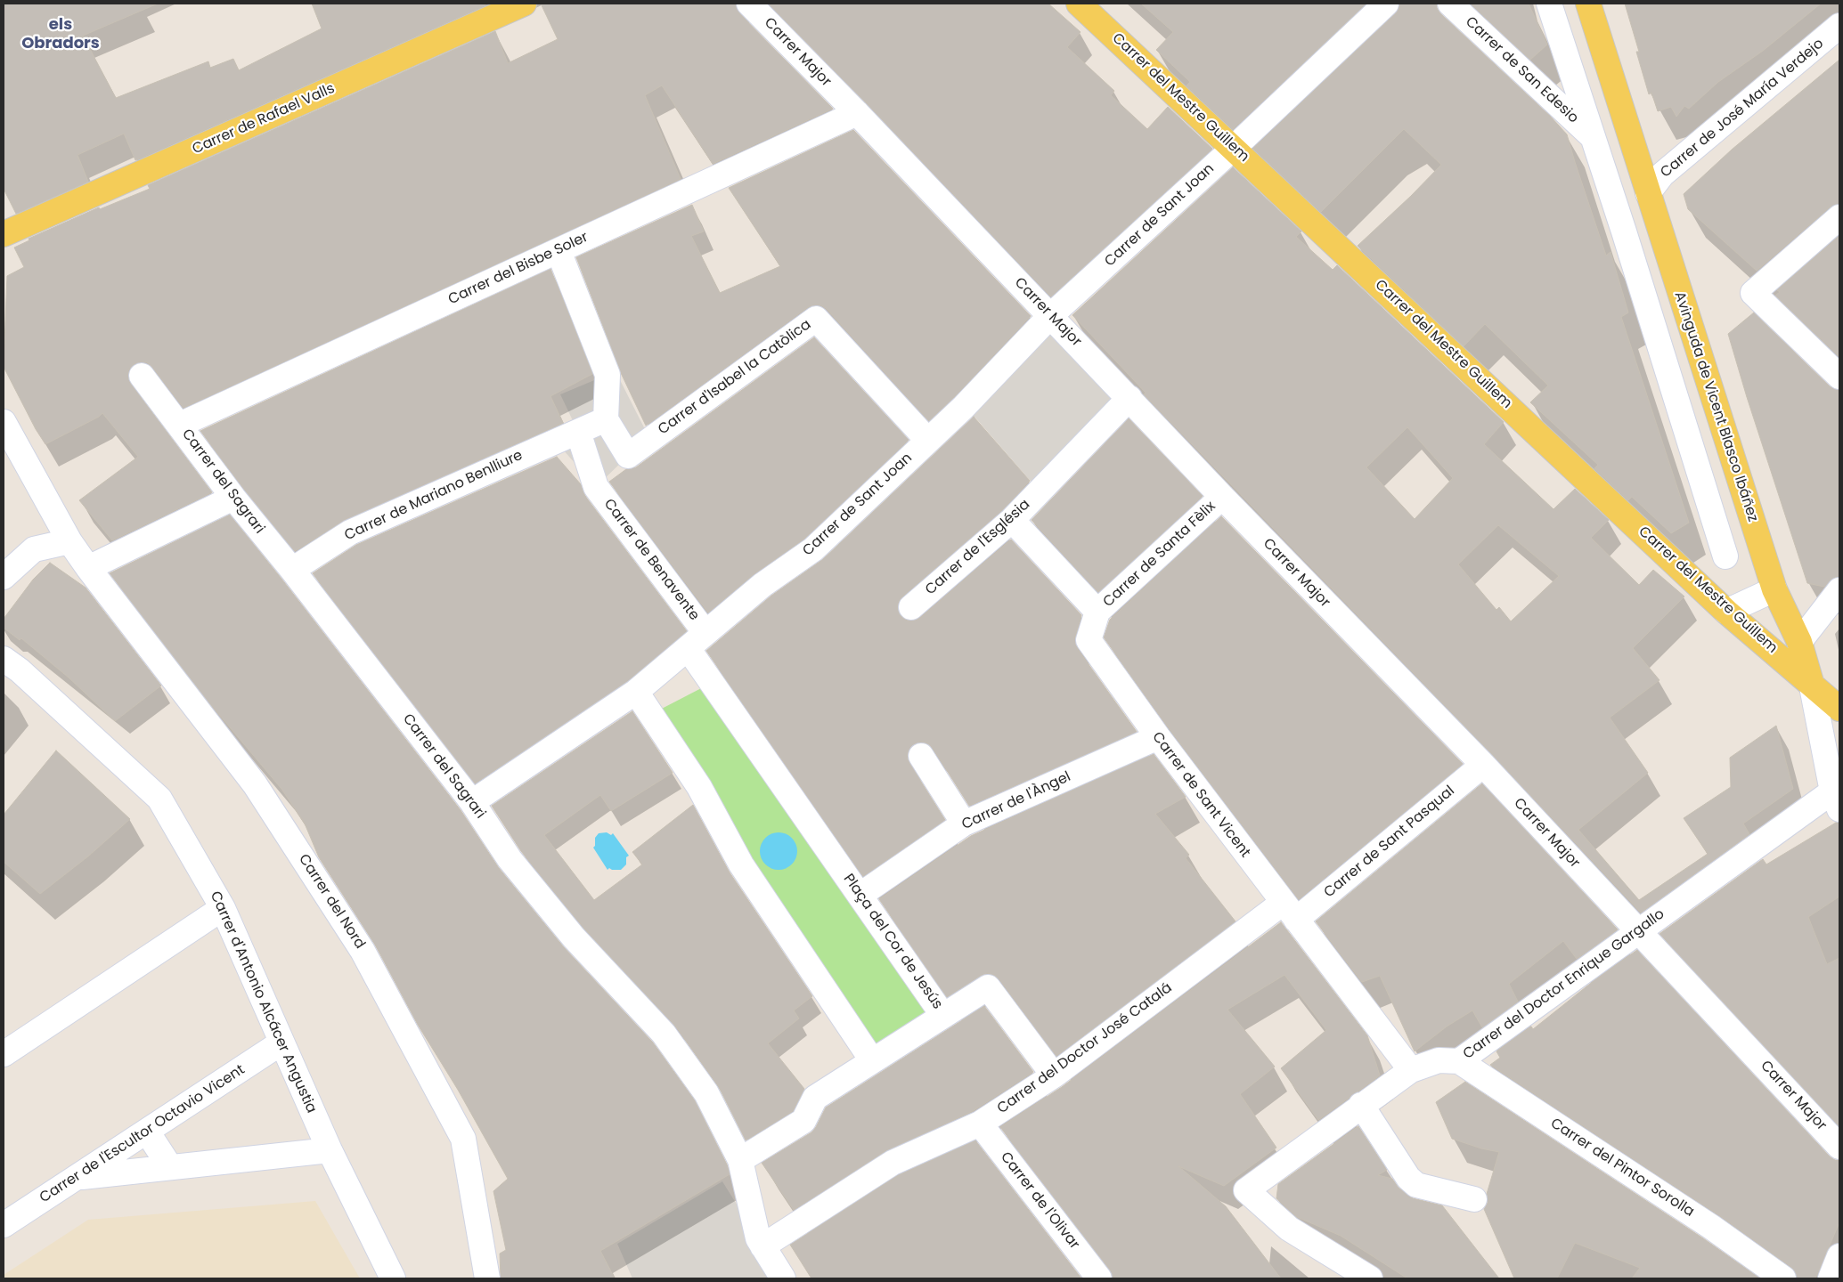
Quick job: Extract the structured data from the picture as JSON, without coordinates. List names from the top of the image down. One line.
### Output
{"streets":{"main road":["Carrer del Mestre Guillem","Carrer de Rafael Valls","Avinguda de Vicent Blasco Ibáñez"],"street":["Carrer Major","Carrer de San Edesio","Carrer de José María Verdejo","Carrer de Sant Joan","Carrer del Bisbe Soler","Carrer d'Isabel la Catòlica","Carrer del Sagrari","Carrer de Mariano Benlliure","Carrer de l'Església","Carrer de Santa Fèlix","Carrer de Benavente","Carrer de Sant Vicent","Carrer de l'Àngel","Carrer de Sant Pasqual","Carrer del Nord","Plaça del Cor de Jesús","Carrer del Doctor Enrique Gargallo","Carrer d'Antonio Alcácer Angustia","Carrer del Doctor José Catalá","Carrer de l'Escultor Octavio Vicent","Carrer del Pintor Sorolla","Carrer de l'Olivar"]},"crossings":[["Carrer Major","Carrer de Sant Joan"],["Carrer Major","Carrer del Bisbe Soler"],["Carrer Major","Carrer de l'Església"],["Carrer Major","Carrer de Santa Fèlix"],["Carrer Major","Carrer de Sant Pasqual"],["Carrer Major","Carrer del Doctor Enrique Gargallo"],["Carrer del Mestre Guillem","Carrer de Sant Joan"],["Carrer del Mestre Guillem","Avinguda de Vicent Blasco Ibáñez"],["Carrer de José María Verdejo","Avinguda de Vicent Blasco Ibáñez"],["Carrer de Sant Joan","Carrer d'Isabel la Catòlica"],["Carrer de Sant Joan","Carrer de Benavente"],["Carrer de Sant Joan","Plaça del Cor de Jesús"],["Carrer del Bisbe Soler","Carrer del Sagrari"],["Carrer d'Isabel la Catòlica","Carrer de Mariano Benlliure"],["Avinguda de Vicent Blasco Ibáñez","Carrer del Doctor Enrique Gargallo"],["Carrer del Sagrari","Carrer de Mariano Benlliure"],["Carrer del Sagrari","Plaça del Cor de Jesús"],["Carrer del Sagrari","Carrer del Doctor José Catalá"],["Carrer de Mariano Benlliure","Carrer de Benavente"],["Carrer de Santa Fèlix","Carrer de Sant Vicent"],["Carrer de Benavente","Plaça del Cor de Jesús"],["Carrer de Sant Vicent","Carrer de l'Àngel"],["Carrer de Sant Vicent","Carrer de Sant Pasqual"],["Carrer de Sant Vicent","Carrer del Doctor Enrique Gargallo"],["Carrer de Sant Vicent","Carrer del Doctor José Catalá"],["Carrer de l'Àngel","Plaça del Cor de Jesús"],["Carrer de Sant Pasqual","Carrer del Doctor José Catalá"],["Carrer del Doctor Enrique Gargallo","Carrer del Pintor Sorolla"],["Carrer d'Antonio Alcácer Angustia","Carrer de l'Escultor Octavio Vicent"],["Carrer del Doctor José Catalá","Carrer de l'Olivar"]],"districts":["els Obradors"]}
